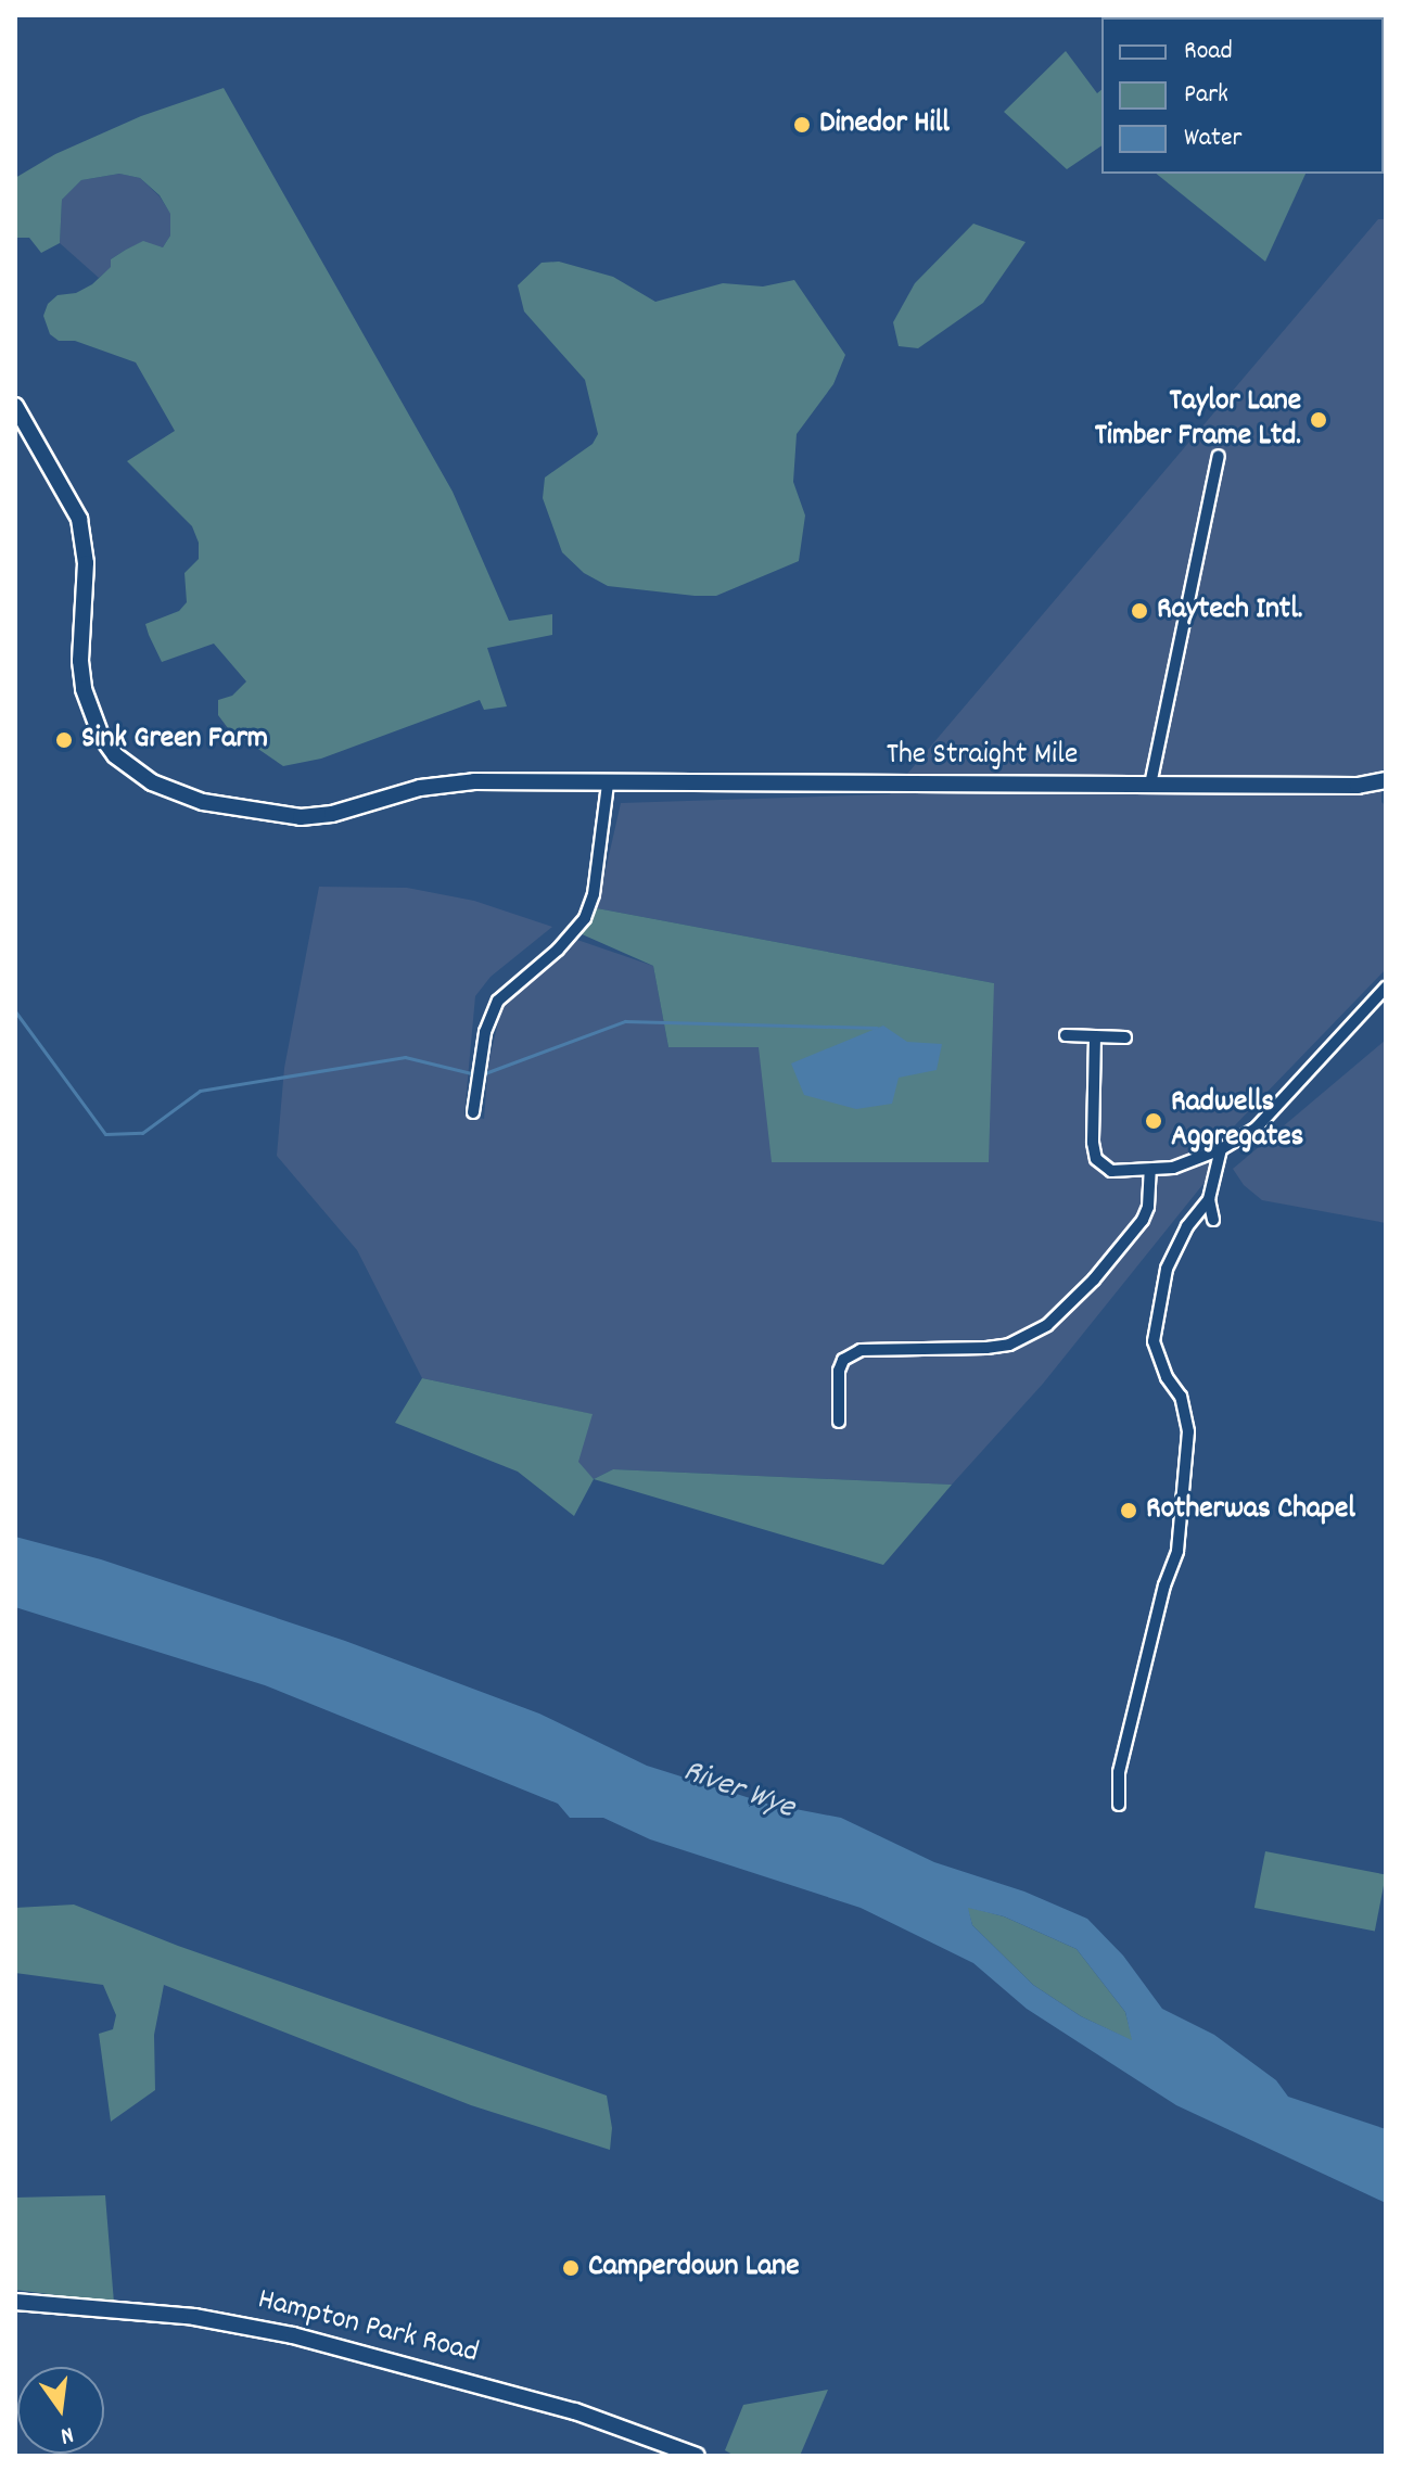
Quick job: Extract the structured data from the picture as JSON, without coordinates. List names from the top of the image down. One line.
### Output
{"streets":{"main road":["The Straight Mile","Hampton Park Road"]},"water":["River Wye"],"places":["Dinedor Hill","Taylor Lane Timber Frame Ltd.","Raytech Intl.","Sink Green Farm","Radwells Aggregates","Rotherwas Chapel","Camperdown Lane"],"legend":["Road","Park","Water"],"north":"bottom"}
